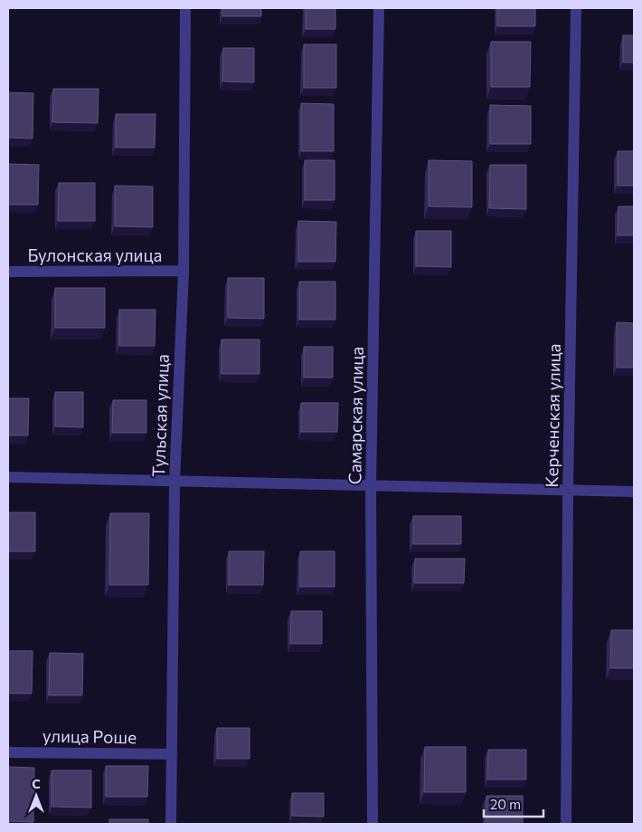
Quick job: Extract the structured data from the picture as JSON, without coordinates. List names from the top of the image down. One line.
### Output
{"streets":{"street":["Булонская улица","Тульская улица","Самарская улица","Керченская улица","улица Роше"]},"crossings":[["Булонская улица","Тульская улица"],["Тульская улица","улица Роше"]],"scale_bar":"20 m","north":"top"}
